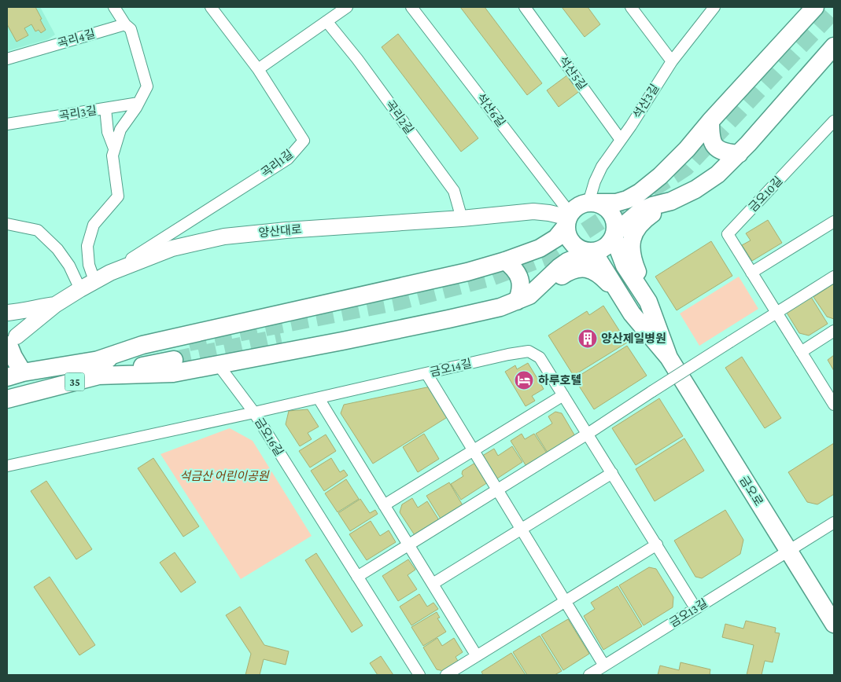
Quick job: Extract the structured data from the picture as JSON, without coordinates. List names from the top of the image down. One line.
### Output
{"streets":{"main road":["양산대로","35","금오로"],"street":["곡리4길","석산5길","석산3길","석산6길","곡리3길","곡리2길","곡리1길","금오10길","금오14길","금오16길","금오13길"]},"crossings":[["석산5길","석산3길"],["석산3길","석산6길"],["석산3길","양산대로"],["석산3길","금오로"],["석산6길","양산대로"],["석산6길","금오로"],["곡리3길","양산대로"],["곡리2길","양산대로"],["곡리1길","양산대로"],["양산대로","금오로"],["금오14길","금오16길"],["금오14길","금오13길"],["금오로","금오13길"]],"parks":["석금산 어린이공원"],"places":{"building":["양산제일병원"],"hotel":["하루호텔"]}}
